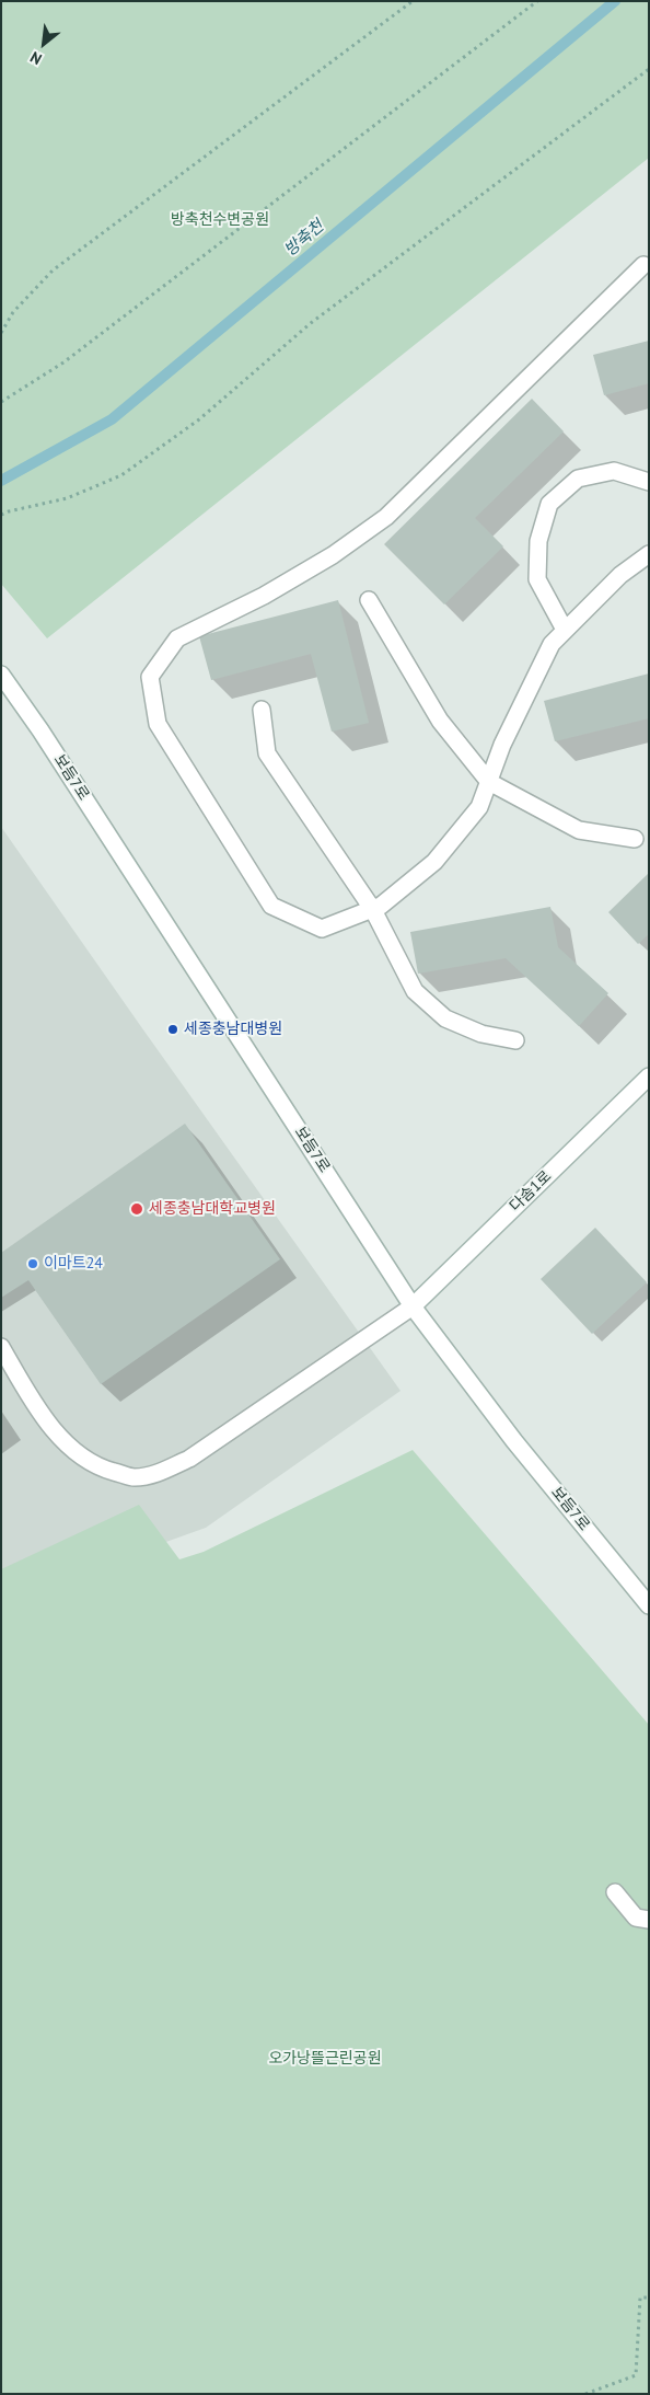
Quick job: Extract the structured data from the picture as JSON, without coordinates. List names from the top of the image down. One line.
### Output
{"streets":{"street":["보듬7로","다솜1로"]},"crossings":[["보듬7로","다솜1로"]],"water":["방축천"],"parks":["방축천수변공원","오가낭뜰근린공원"],"places":["세종충남대병원","세종충남대학교병원","이마트24"],"north":"bottom left"}
